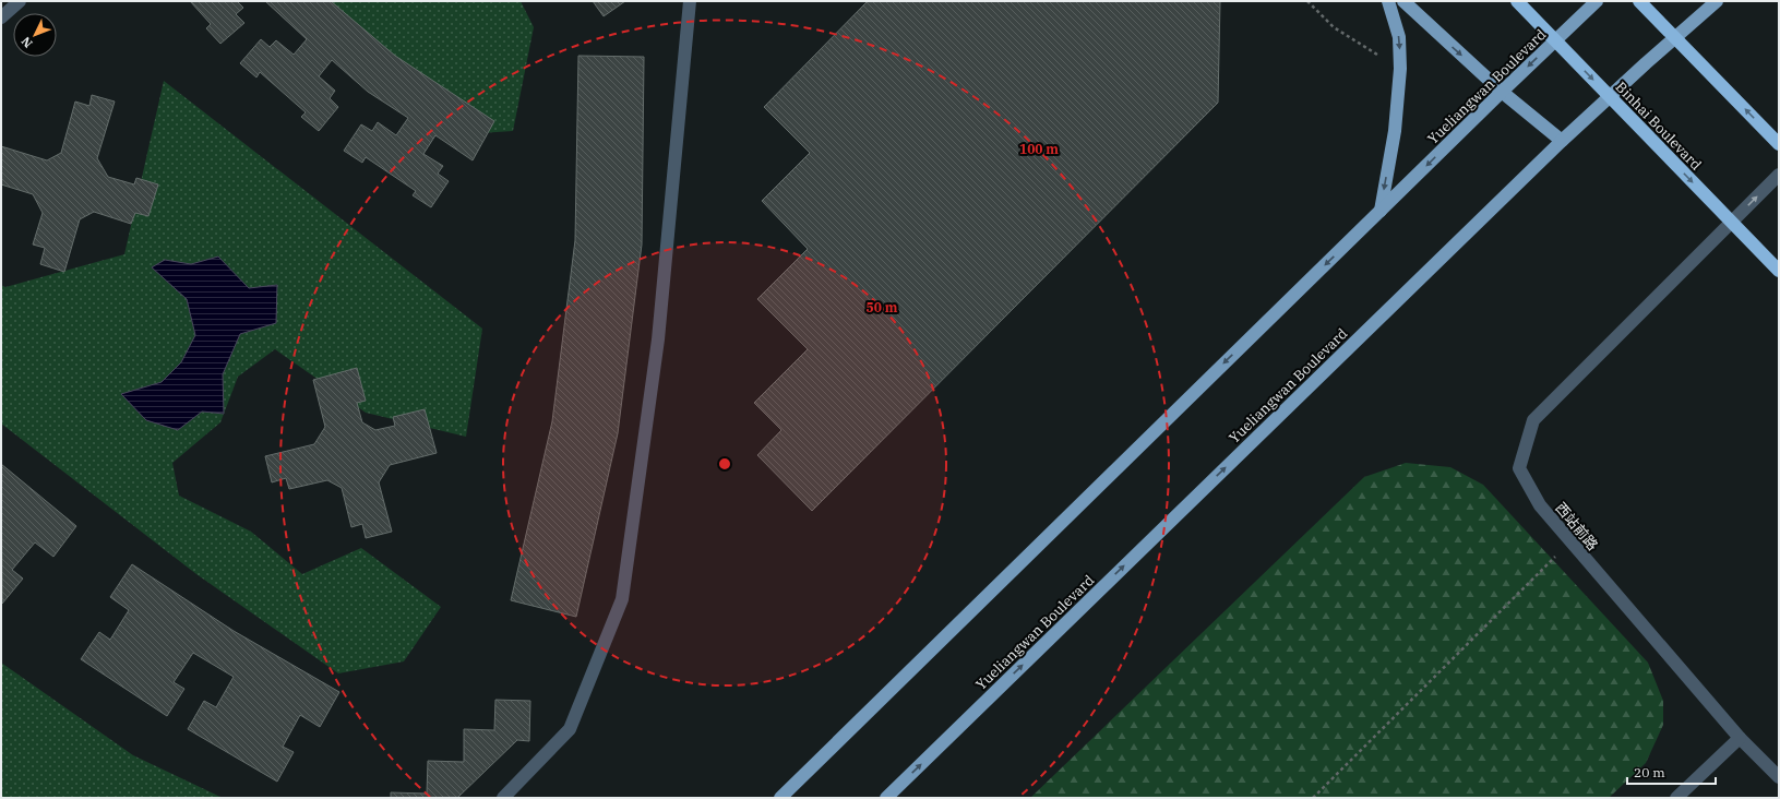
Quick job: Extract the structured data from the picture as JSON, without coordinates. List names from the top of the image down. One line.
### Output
{"streets":{"highway":["Binhai Boulevard"],"main road":["Yueliangwan Boulevard"],"street":["西站前路"]},"one_way":["西站前路"],"scale_bar":"20 m","north":"bottom left","rings":["100 m","50 m"]}
